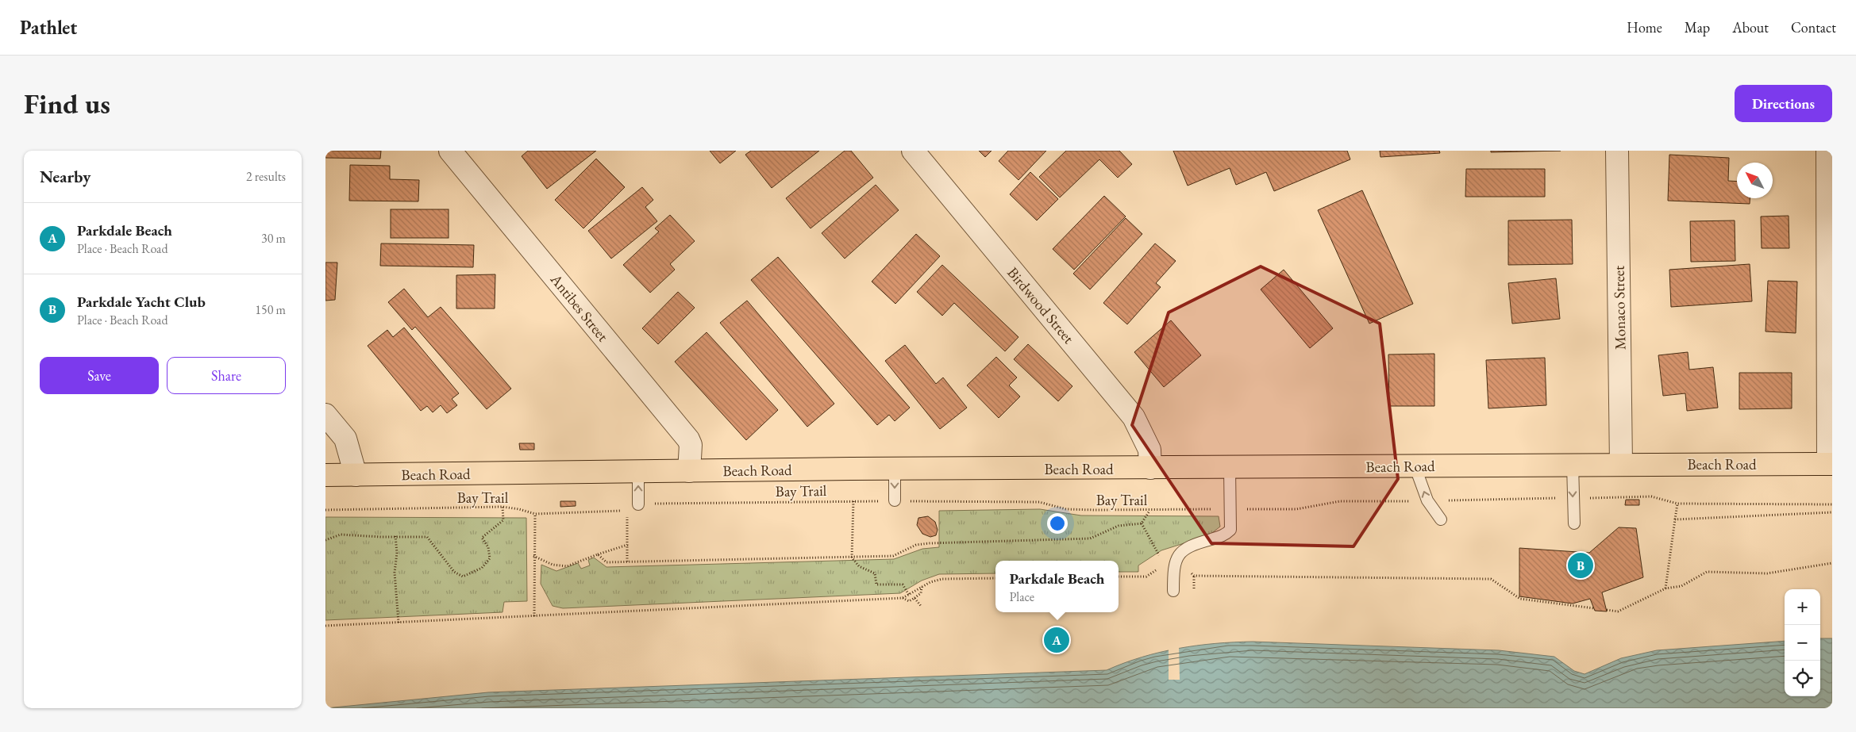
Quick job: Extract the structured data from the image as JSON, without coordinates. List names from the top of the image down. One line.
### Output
{"streets":{"main road":["Beach Road"],"street":["Birdwood Street","Antibes Street","Monaco Street"],"path":["Bay Trail"]},"crossings":[["Birdwood Street","Beach Road"],["Antibes Street","Beach Road"],["Monaco Street","Beach Road"]],"north":"top left","page":{"header":"Pathlet","nav":["Home","Map","About","Contact"],"buttons":["Directions",["Save","Share"]],"title":"Find us","heading":["Nearby","2 results"],"list":[{"mark":"A","name":"Parkdale Beach","note":"Place · Beach Road","value":"30 m"},{"mark":"B","name":"Parkdale Yacht Club","note":"Place · Beach Road","value":"150 m"}],"pins":["B","A"],"popup":["Parkdale Beach","Place"],"map_buttons":["+","−"]}}
